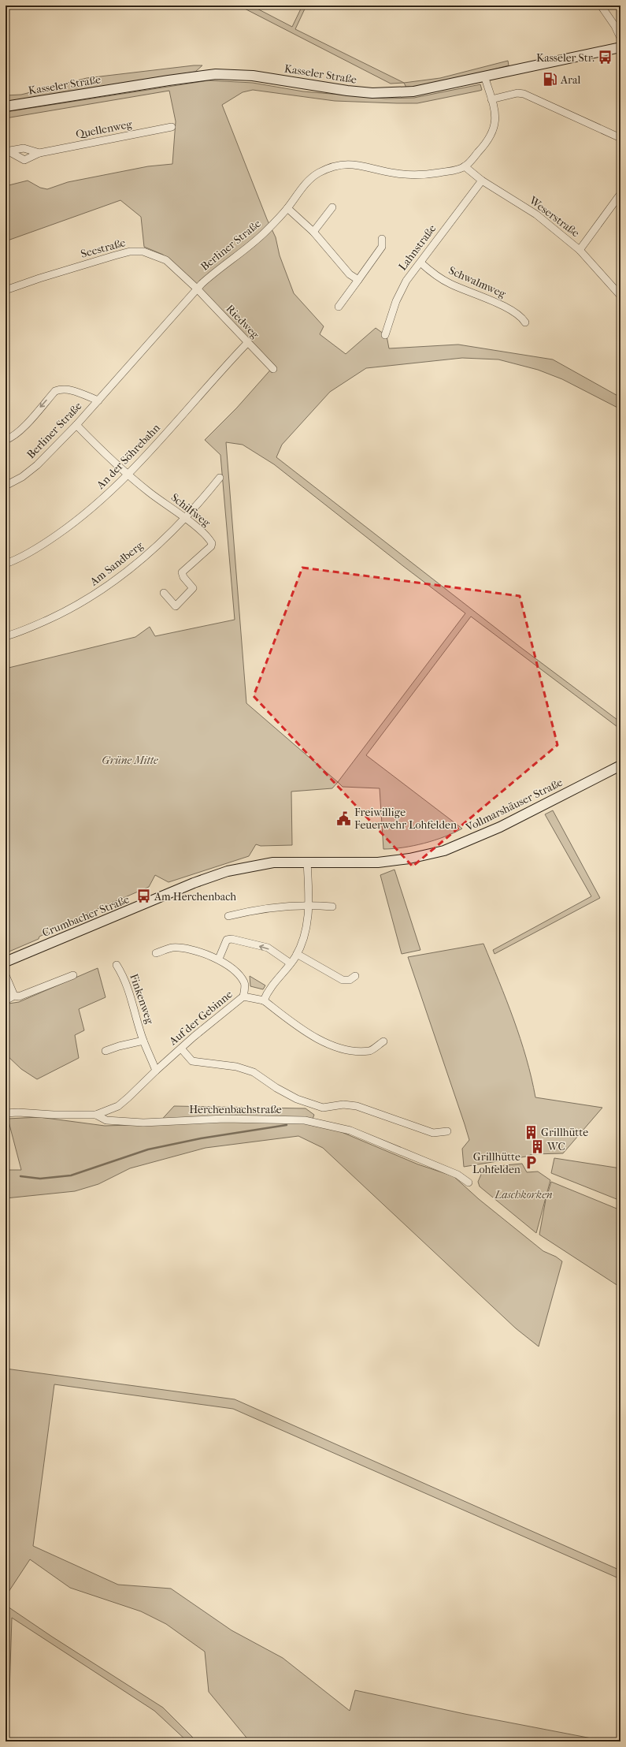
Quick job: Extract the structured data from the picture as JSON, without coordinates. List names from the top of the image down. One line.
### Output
{"streets":{"main road":["Kasseler Straße","Vollmarshäuser Straße","Crumbacher Straße"],"street":["Quellenweg","Weserstraße","Berliner Straße","Lahnstraße","Seestraße","Schwalmweg","Riedweg","An der Söhrebahn","Schilfweg","Am Sandberg","Finkenweg","Auf der Gebinne","Herchenbachstraße"]},"crossings":[["Kasseler Straße","Berliner Straße"],["Weserstraße","Berliner Straße"],["Weserstraße","Lahnstraße"],["Berliner Straße","Seestraße"],["Berliner Straße","Riedweg"],["Berliner Straße","Schilfweg"],["Lahnstraße","Schwalmweg"],["Seestraße","Riedweg"],["Riedweg","An der Söhrebahn"],["An der Söhrebahn","Schilfweg"],["Schilfweg","Am Sandberg"],["Vollmarshäuser Straße","Crumbacher Straße"],["Finkenweg","Auf der Gebinne"]],"parks":["Grüne Mitte","Laschkorken"],"places":{"bus stop":["Kasseler Str.","Am Herchenbach"],"fuel station":["Aral"],"public building":["Freiwillige Feuerwehr Lohfelden"],"building":["Grillhütte","WC"],"parking":["Grillhütte Lohfelden"]}}
